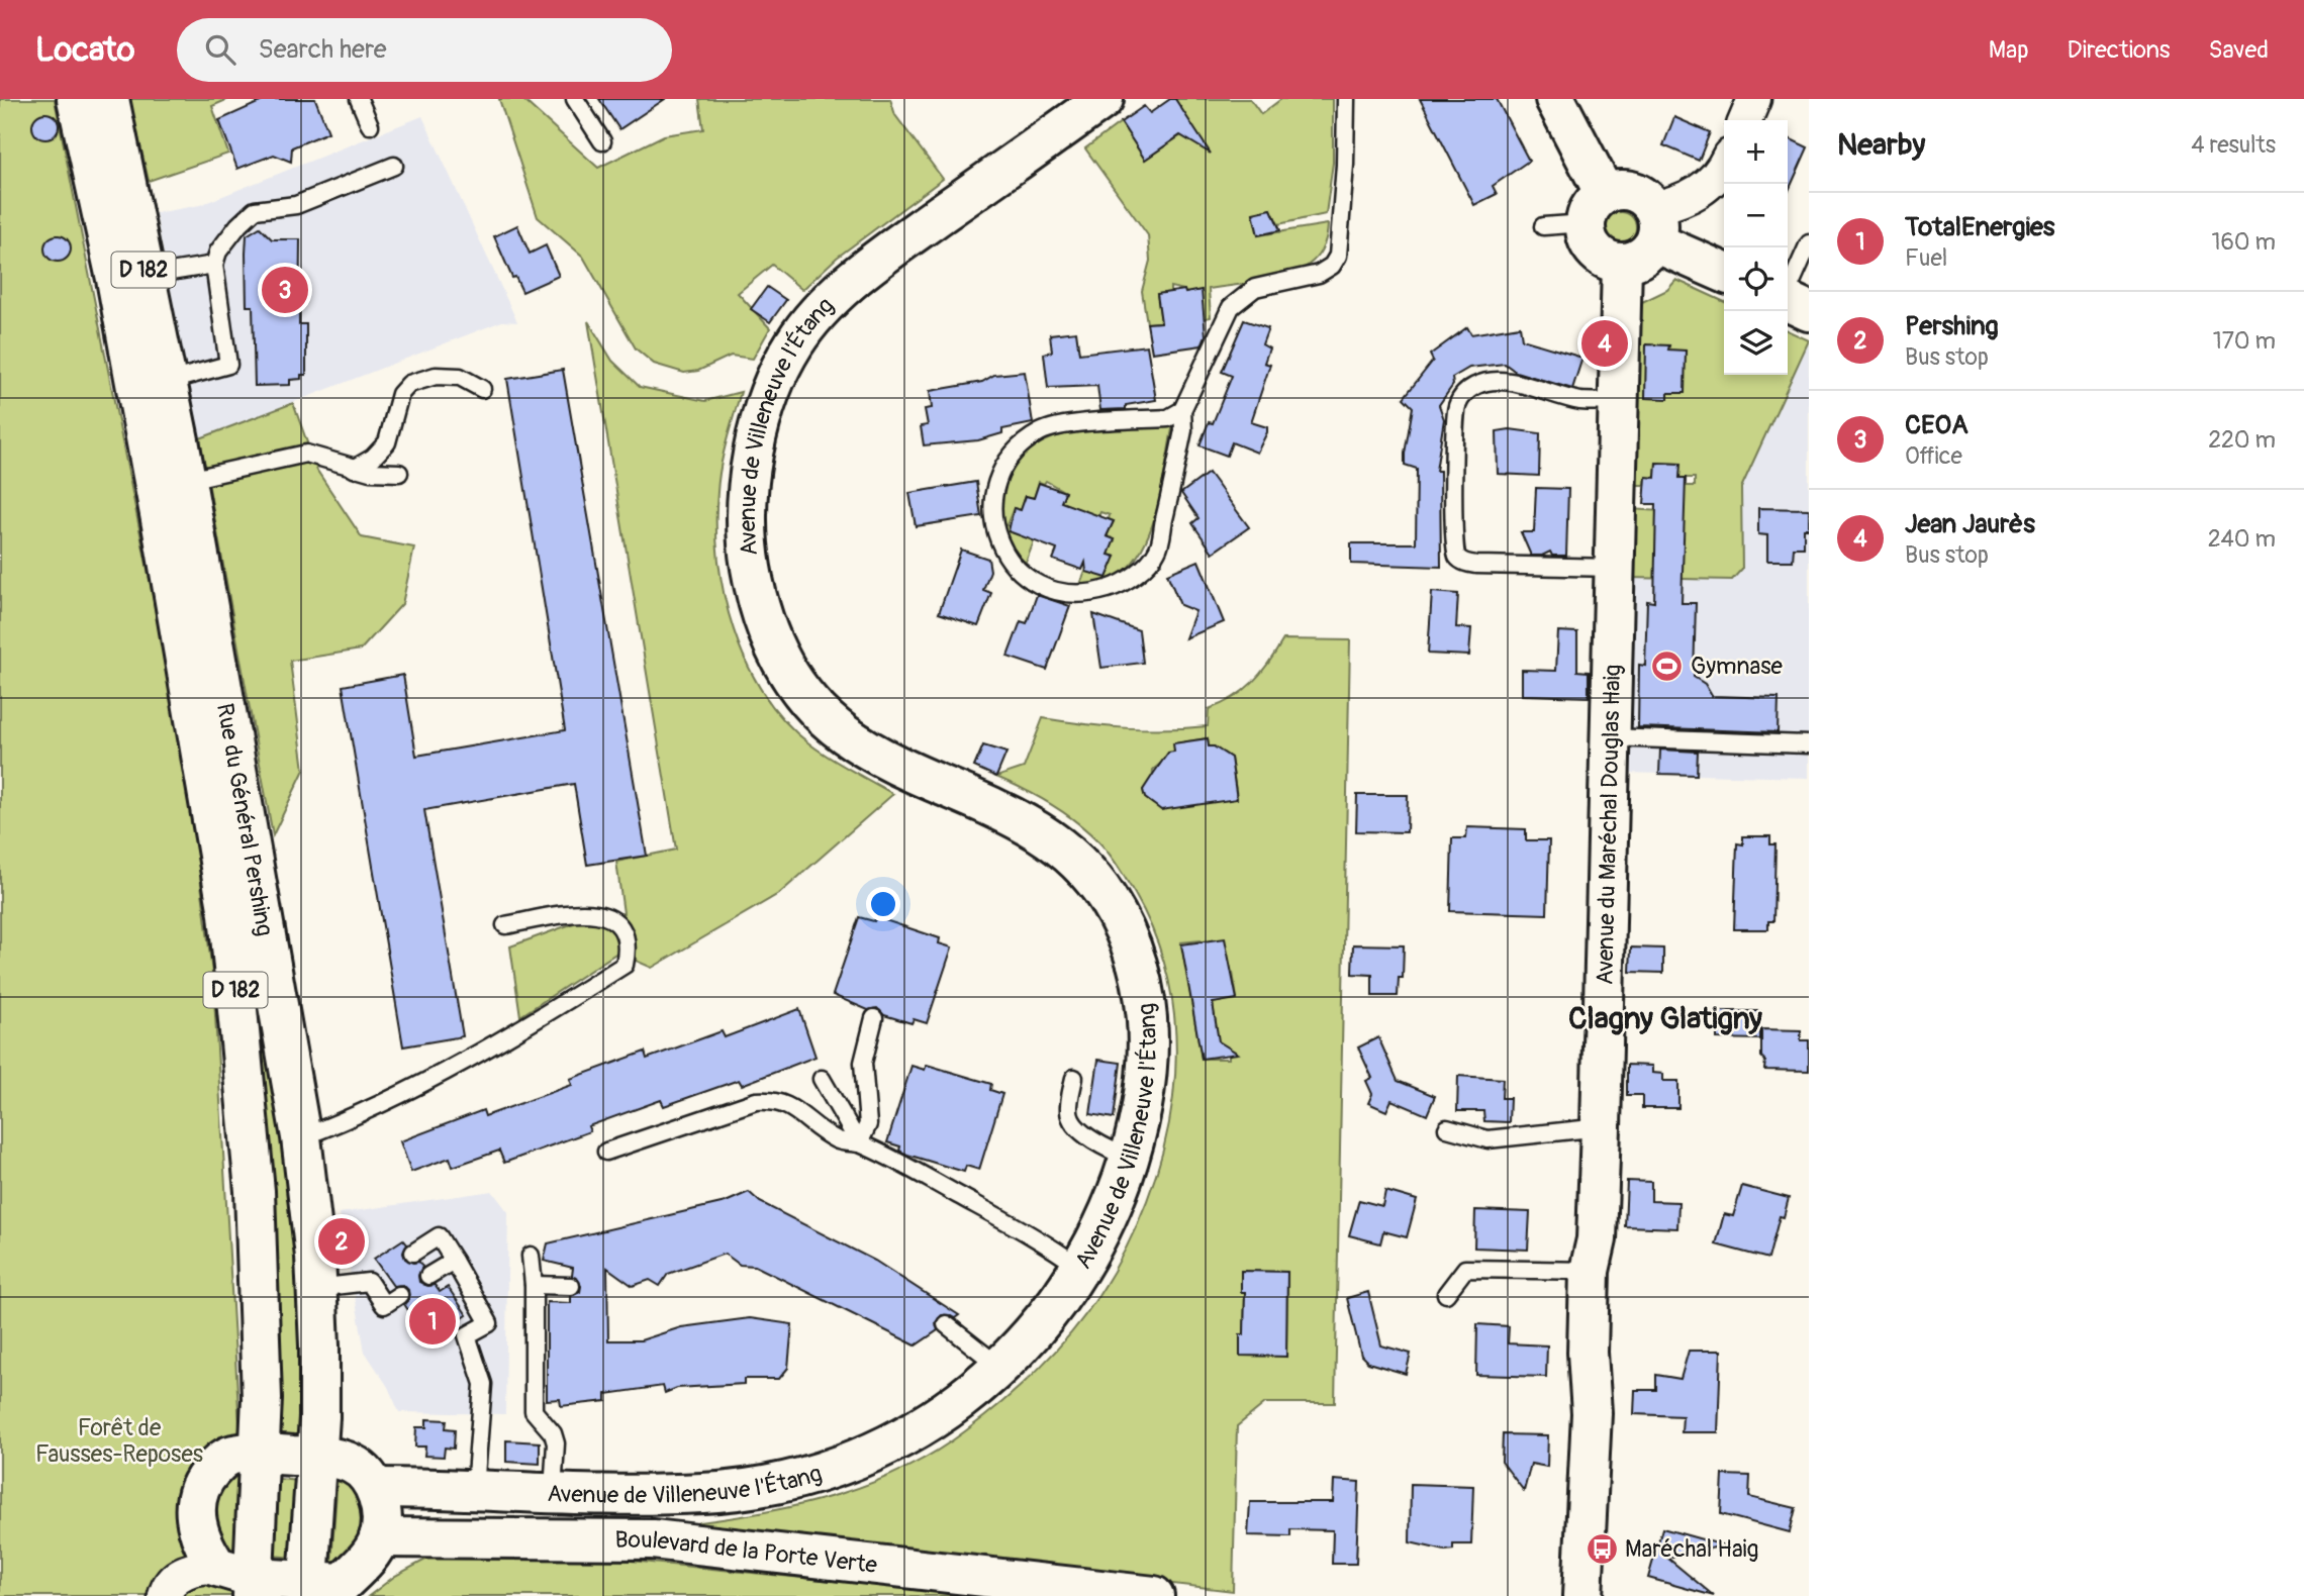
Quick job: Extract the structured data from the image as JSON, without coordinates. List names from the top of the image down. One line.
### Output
{"streets":{"street":["D 182","Avenue de Villeneuve l'Étang","Rue du Général Pershing","Avenue du Maréchal Douglas Haig","Boulevard de la Porte Verte"]},"crossings":[["D 182","Rue du Général Pershing"]],"districts":["Clagny Glatigny"],"parks":["Forêt de Fausses-Reposes"],"places":{"sports":["Gymnase"],"bus stop":["Maréchal Haig"]},"page":{"header":"Locato","search":"Search here","nav":["Map","Directions","Saved"],"heading":["Nearby","4 results"],"map_buttons":["+","−"],"list":[{"mark":"1","name":"TotalEnergies","note":"Fuel","value":"160 m"},{"mark":"2","name":"Pershing","note":"Bus stop","value":"170 m"},{"mark":"3","name":"CEOA","note":"Office","value":"220 m"},{"mark":"4","name":"Jean Jaurès","note":"Bus stop","value":"240 m"}],"pins":["3","4","2","1"]}}
